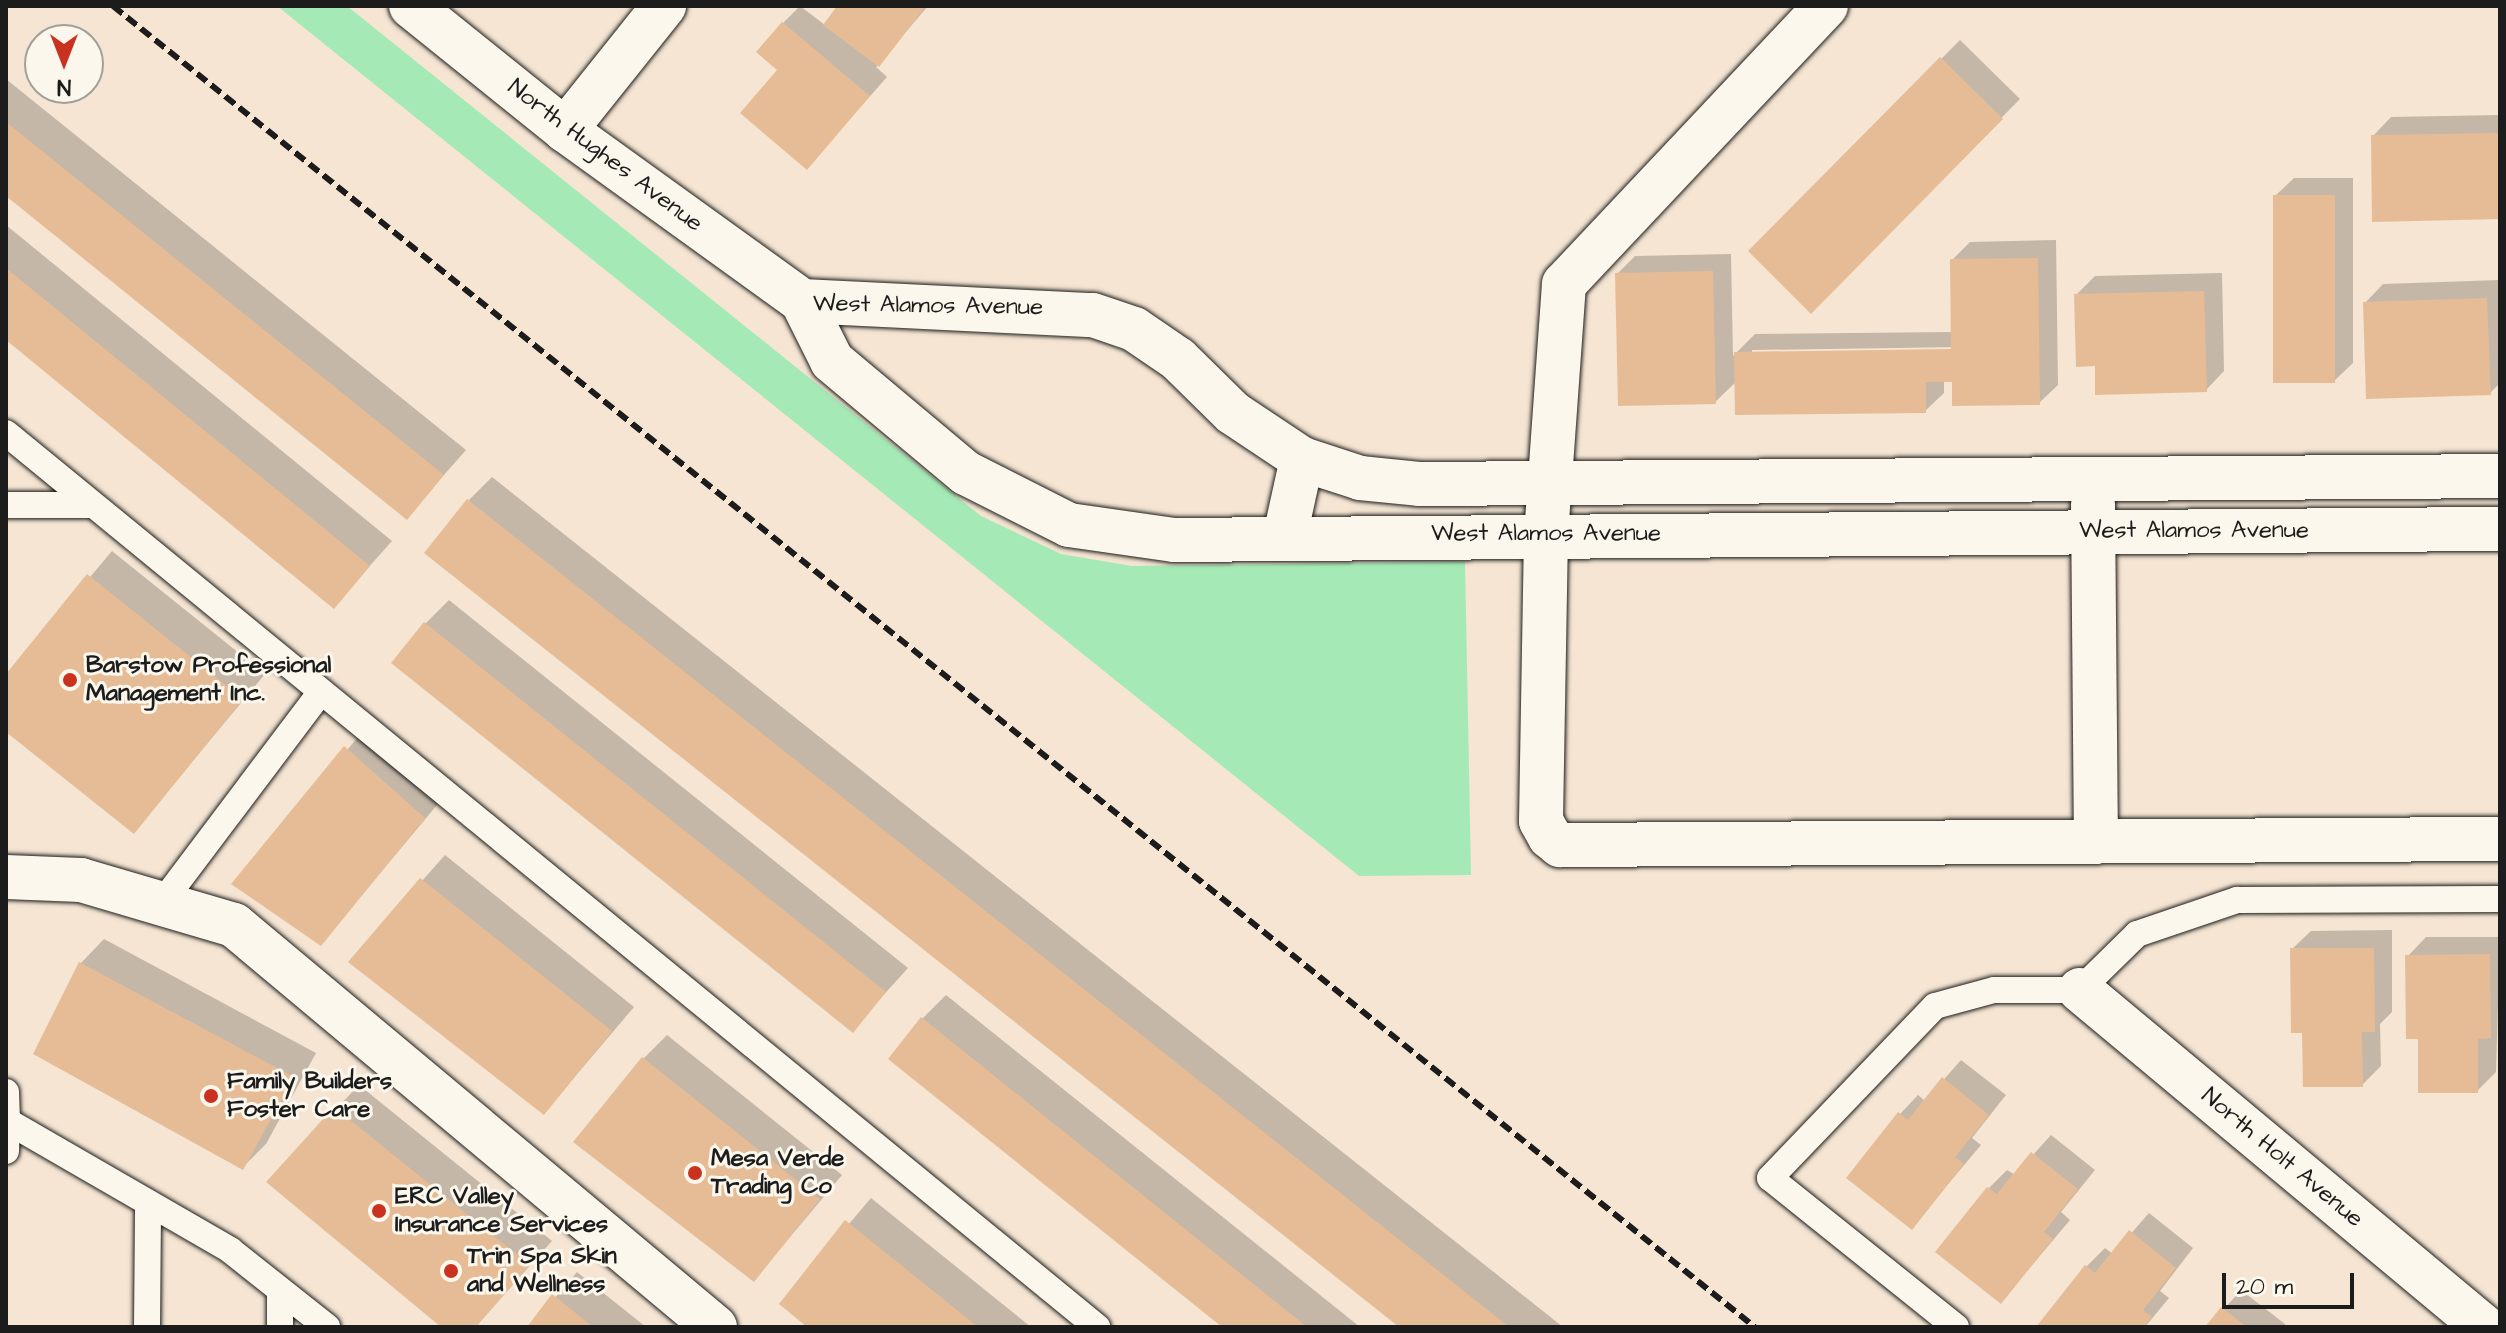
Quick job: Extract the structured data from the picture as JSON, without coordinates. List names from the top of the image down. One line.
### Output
{"streets":{"street":["North Hughes Avenue","West Alamos Avenue","North Holt Avenue"]},"crossings":[["North Hughes Avenue","West Alamos Avenue"]],"places":["Barstow Professional Management Inc.","Family Builders Foster Care","Mesa Verde Trading Co","ERC Valley Insurance Services","Trin Spa Skin and Wellness"],"scale_bar":"20 m","north":"bottom"}
